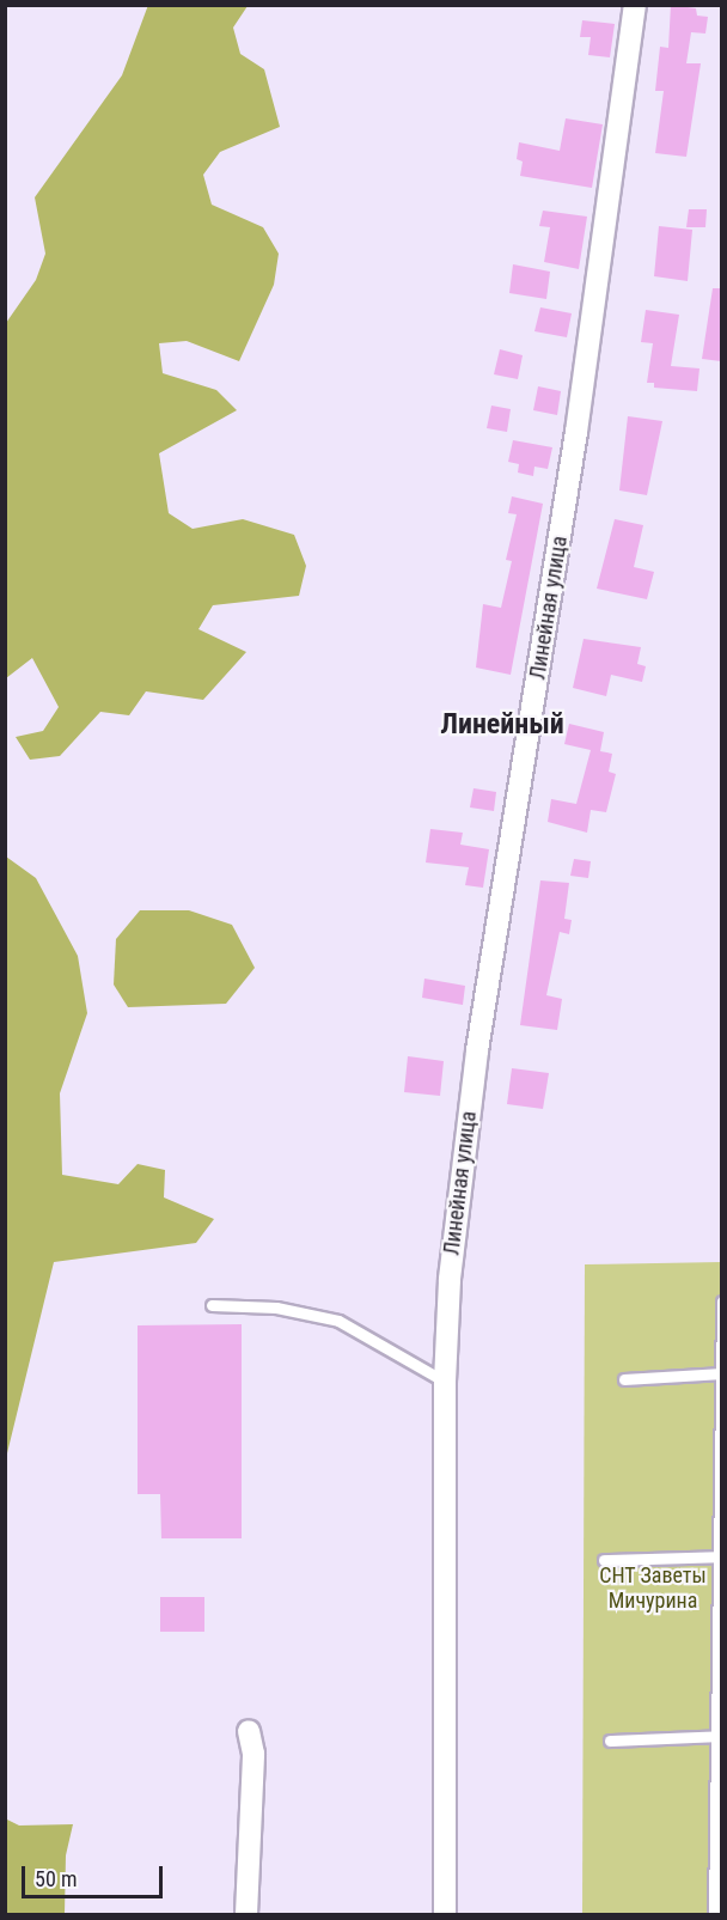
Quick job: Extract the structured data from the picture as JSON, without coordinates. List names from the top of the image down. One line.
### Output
{"streets":{"street":["Линейная улица"]},"districts":["Линейный"],"parks":["СНТ Заветы Мичурина"],"scale_bar":"50 m"}
